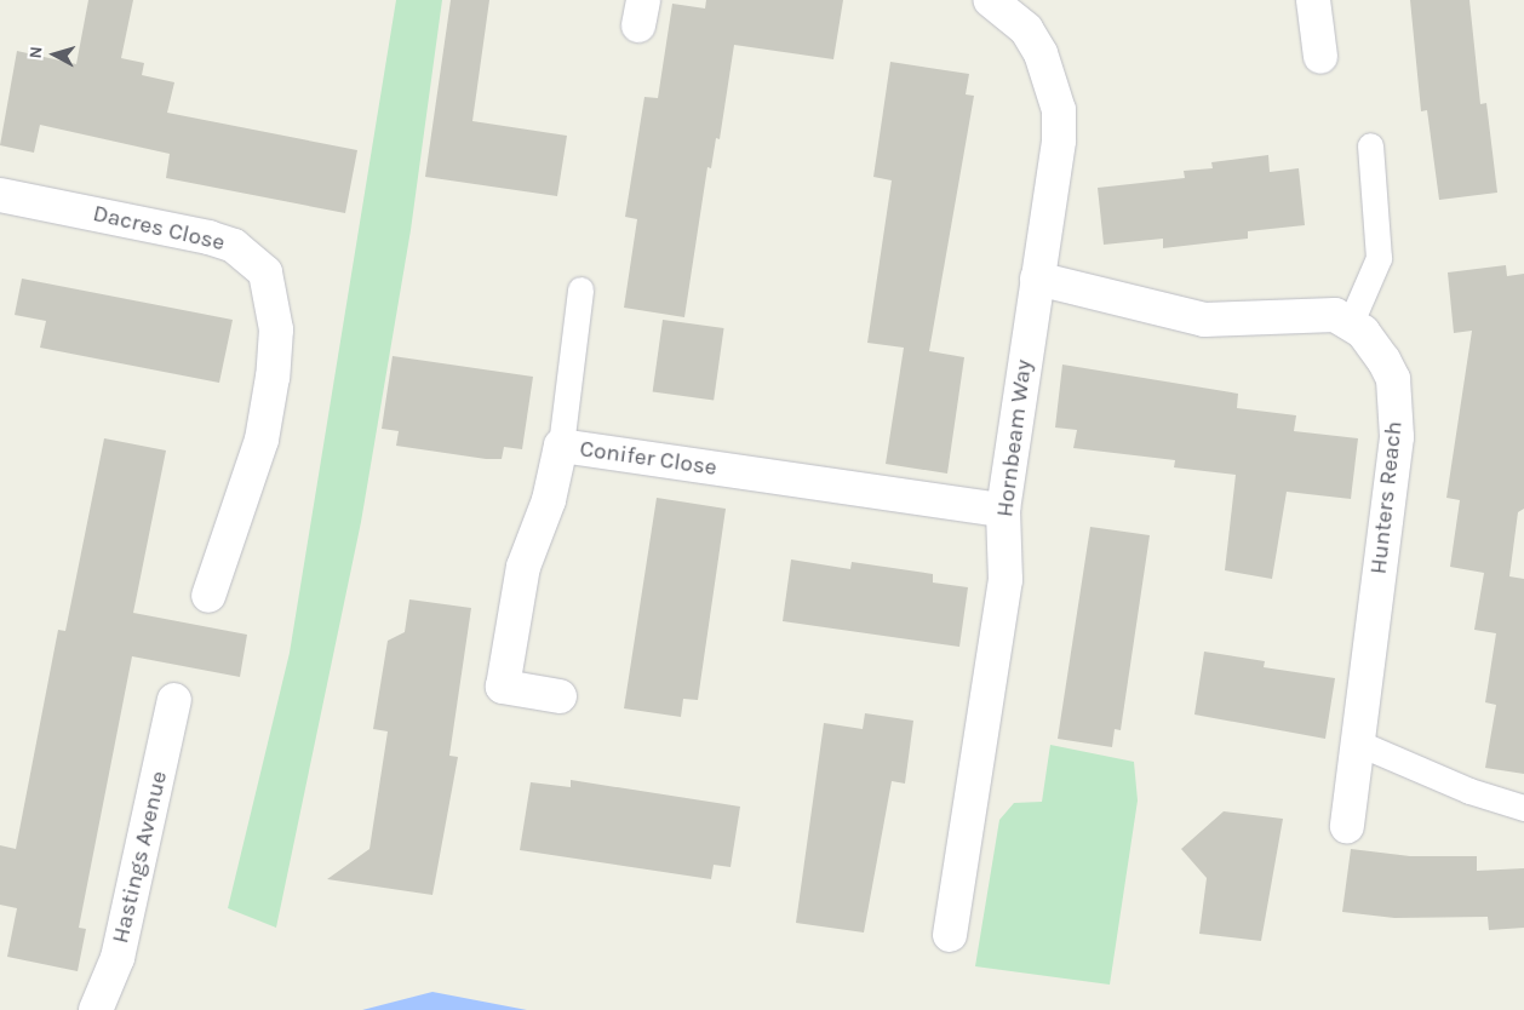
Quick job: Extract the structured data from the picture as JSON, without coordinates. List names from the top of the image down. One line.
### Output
{"streets":{"street":["Dacres Close","Hornbeam Way","Conifer Close","Hunters Reach","Hastings Avenue"]},"crossings":[["Hornbeam Way","Conifer Close"]],"north":"left"}
